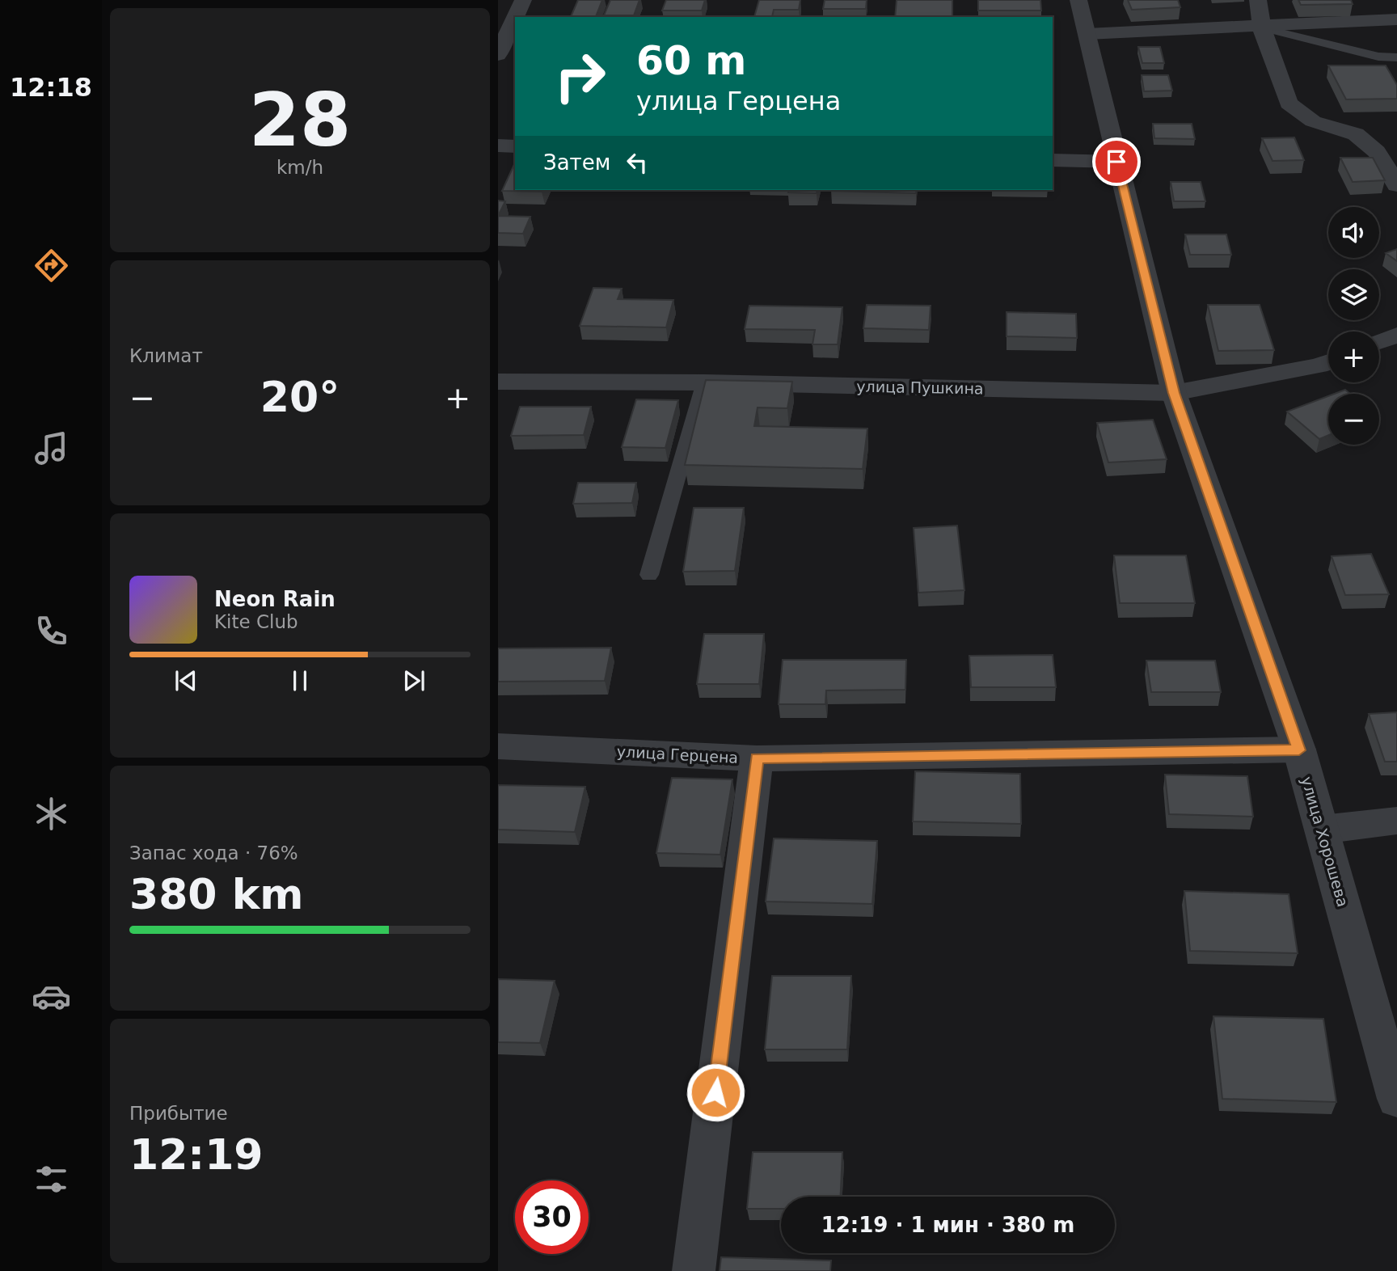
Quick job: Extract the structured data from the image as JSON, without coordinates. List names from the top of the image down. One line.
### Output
{"streets":{"street":["улица Пушкина","улица Герцена","улица Хорошева"]},"crossings":[["улица Пушкина","улица Хорошева"],["улица Герцена","улица Хорошева"]],"page":{"tabs":"12:18","tile":[["28","km/h"],"Климат",["Запас хода · 76%","380 km"],["Прибытие","12:19"]],"turn":["60 m","улица Герцена"],"then":"Затем","map_buttons":["+","−"],"heat":["−","20°","+"],"song":["Neon Rain","Kite Club"],"limit":"30","trip":"12:19 · 1 мин · 380 m"}}
